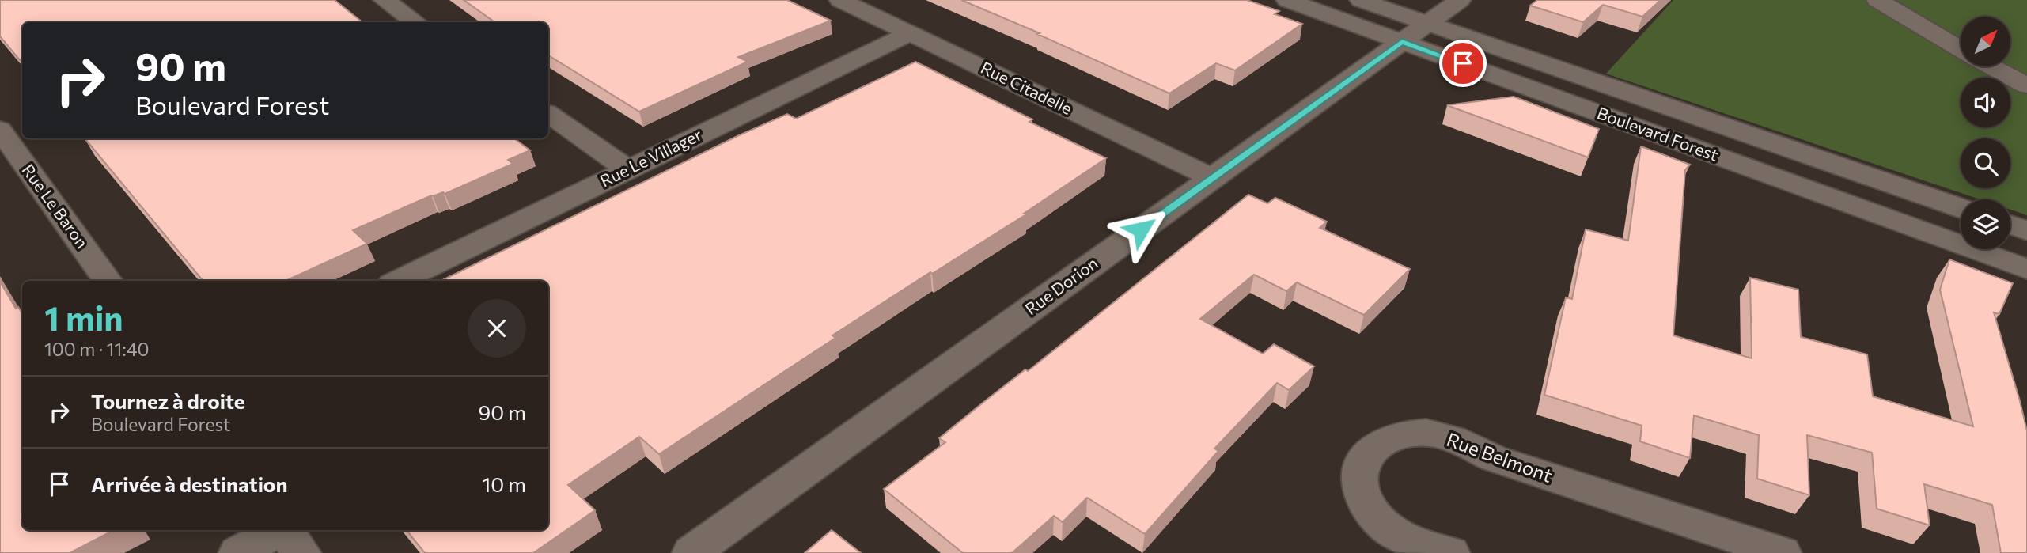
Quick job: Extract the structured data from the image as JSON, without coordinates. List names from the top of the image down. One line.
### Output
{"streets":{"street":["Rue Citadelle","Boulevard Forest","Rue Le Villager","Rue Le Baron","Rue Dorion","Rue Belmont"]},"crossings":[["Rue Citadelle","Rue Le Villager"],["Rue Citadelle","Rue Dorion"],["Boulevard Forest","Rue Dorion"]],"north":"top right","page":{"turn":["90 m","Boulevard Forest"],"heading":["1 min","100 m · 11:40"],"list":[{"name":"Tournez à droite","note":"Boulevard Forest","value":"90 m"},{"name":"Arrivée à destination","value":"10 m"}]}}
